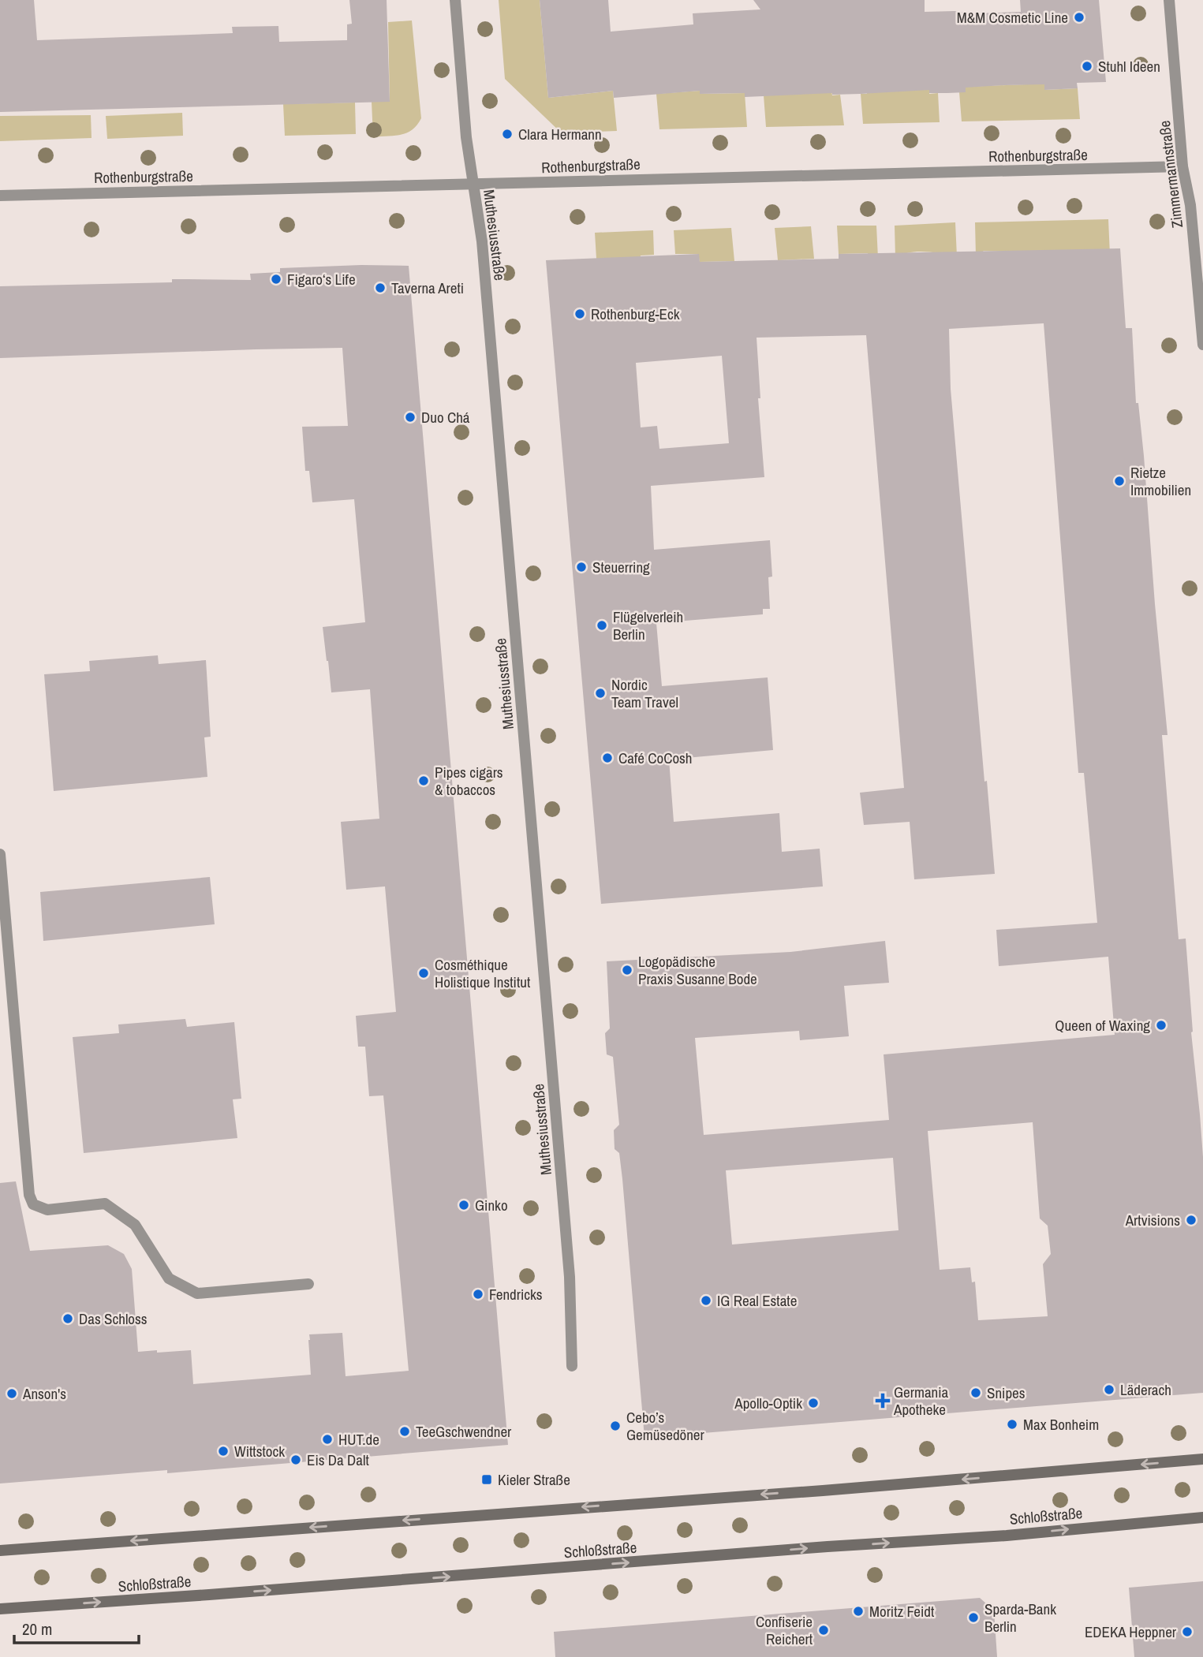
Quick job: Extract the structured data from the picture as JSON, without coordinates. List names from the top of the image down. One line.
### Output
{"streets":{"street":["Rothenburgstraße","Zimmermannstraße","Muthesiusstraße","Schloßstraße"]},"crossings":[["Rothenburgstraße","Zimmermannstraße"],["Rothenburgstraße","Muthesiusstraße"]],"places":{"other":["M&M Cosmetic Line","Stuhl Ideen","Clara Hermann","Figaro‘s Life","Taverna Areti","Rothenburg-Eck","Duo Chá","Rietze Immobilien","Steuerring","Flügelverleih Berlin","Nordic Team Travel","Café CoCosh","Pipes cigars & tobaccos","Logopädische Praxis Susanne Bode","Cosméthique Holistique Institut","Queen of Waxing","Ginko","Artvisions","Fendricks","IG Real Estate","Das Schloss","Läderach","Snipes","Anson's","Apollo-Optik","Max Bonheim","Cebo’s Gemüsedöner","TeeGschwendner","HUT.de","Wittstock","Eis Da Dalt","Moritz Feidt","Sparda-Bank Berlin","Confiserie Reichert","EDEKA Heppner"],"health":["Germania Apotheke"],"transit":["Kieler Straße"]},"scale_bar":"20 m"}
